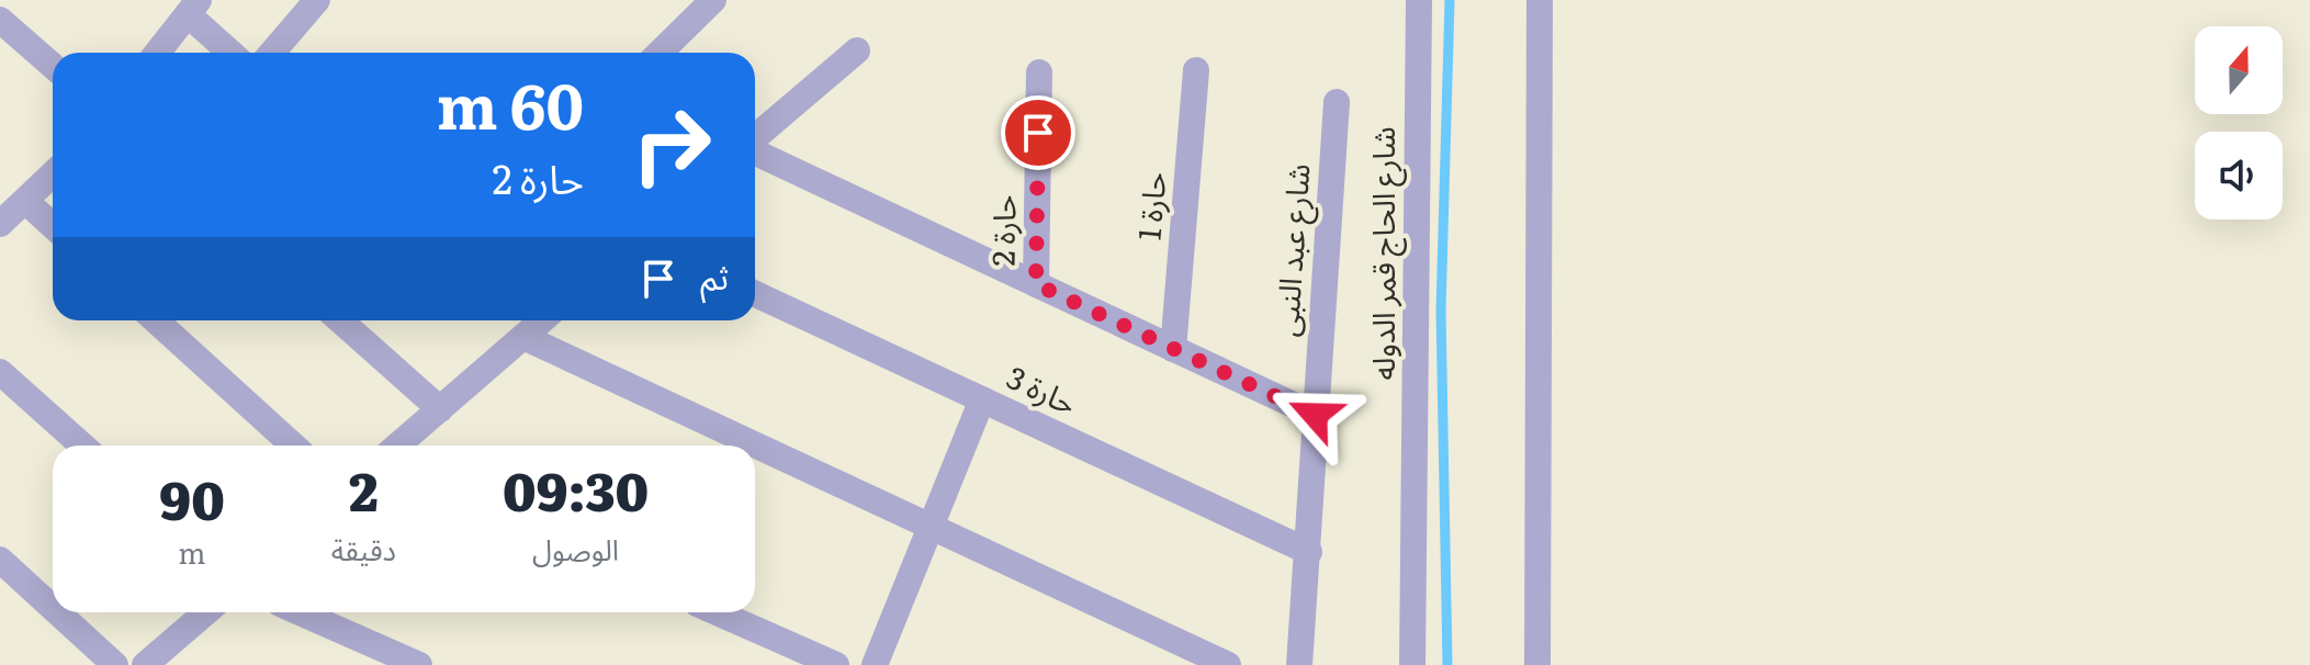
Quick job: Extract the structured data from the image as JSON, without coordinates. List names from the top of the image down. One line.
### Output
{"streets":{"street":["حارة 1","حارة 2","شارع عبد النبى","شارع الحاج قمر الدوله","حارة 3"]},"crossings":[["شارع عبد النبى","حارة 3"]],"north":"top","page":{"turn":["60 m","حارة 2"],"then":"ثم","eta":["09:30","الوصول","2","دقيقة","90","m"]}}
